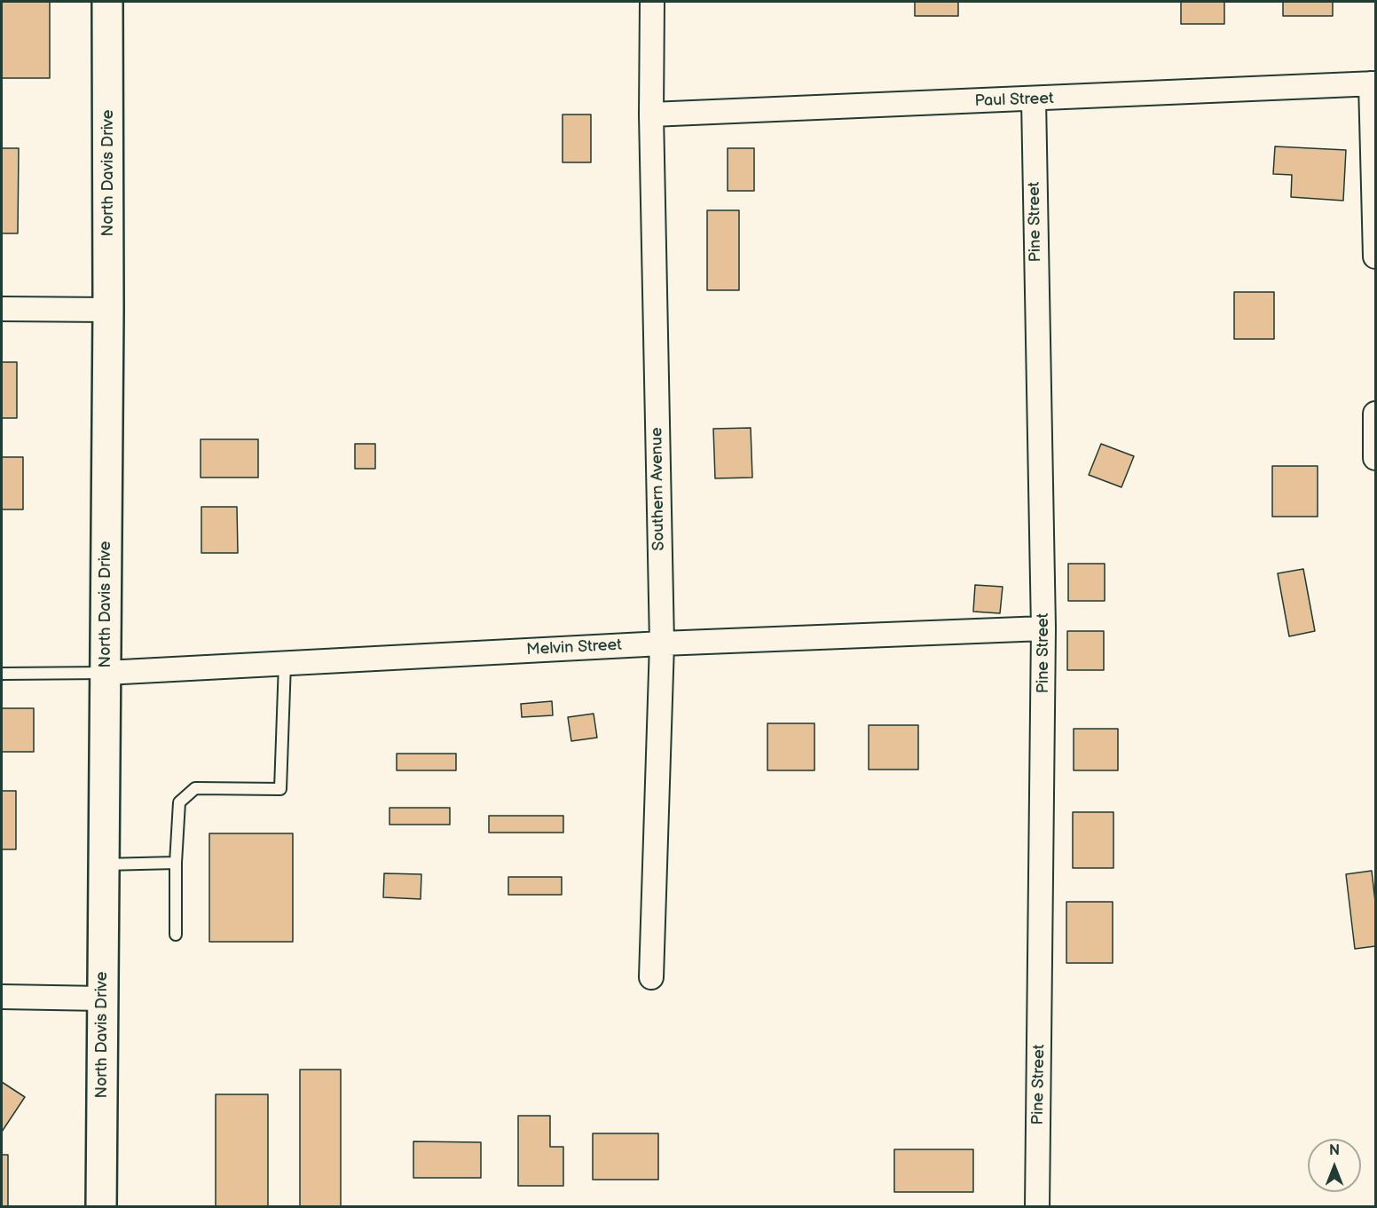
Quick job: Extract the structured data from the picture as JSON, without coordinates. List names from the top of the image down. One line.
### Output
{"streets":{"main road":["North Davis Drive"],"street":["Paul Street","Pine Street","Southern Avenue","Melvin Street"]},"crossings":[["Paul Street","Pine Street"],["Paul Street","Southern Avenue"],["North Davis Drive","Melvin Street"],["Pine Street","Melvin Street"],["Southern Avenue","Melvin Street"]],"north":"top"}
